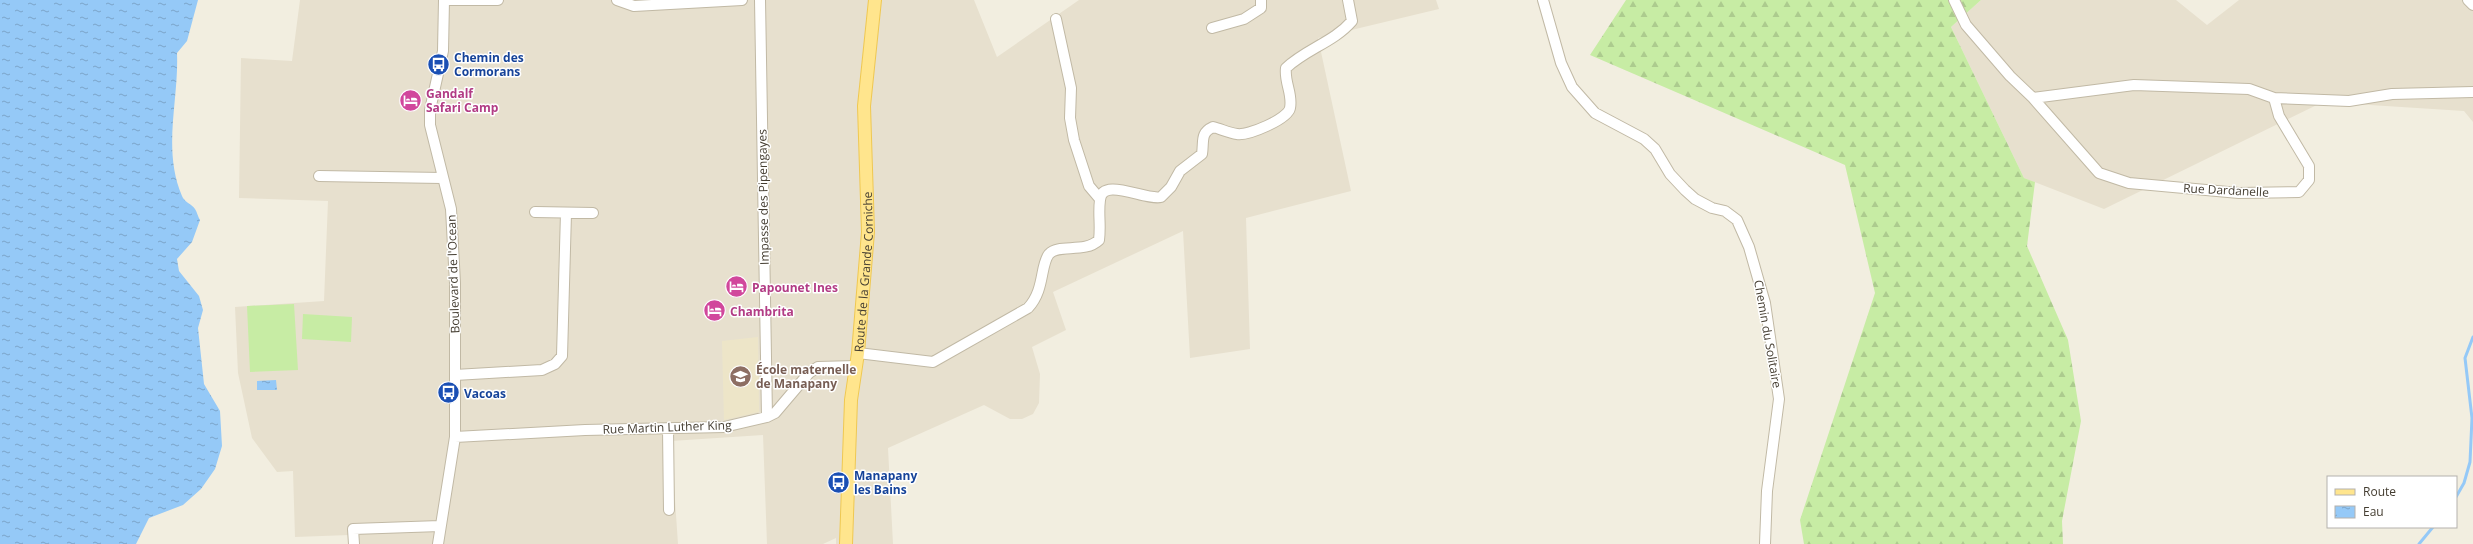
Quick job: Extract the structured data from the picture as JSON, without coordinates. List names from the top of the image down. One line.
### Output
{"streets":{"main road":["Route de la Grande Corniche"],"street":["Rue Dardanelle","Impasse des Pipengayes","Boulevard de l'Ocean","Chemin du Solitaire","Rue Martin Luther King"]},"crossings":[["Impasse des Pipengayes","Rue Martin Luther King"],["Route de la Grande Corniche","Rue Martin Luther King"],["Boulevard de l'Ocean","Rue Martin Luther King"]],"places":{"bus stop":["Chemin des Cormorans","Vacoas","Manapany les Bains"],"hotel":["Gandalf Safari Camp","Papounet Ines","Chambrita"],"school or university":["École maternelle de Manapany"]},"legend":["Route","Eau"]}
